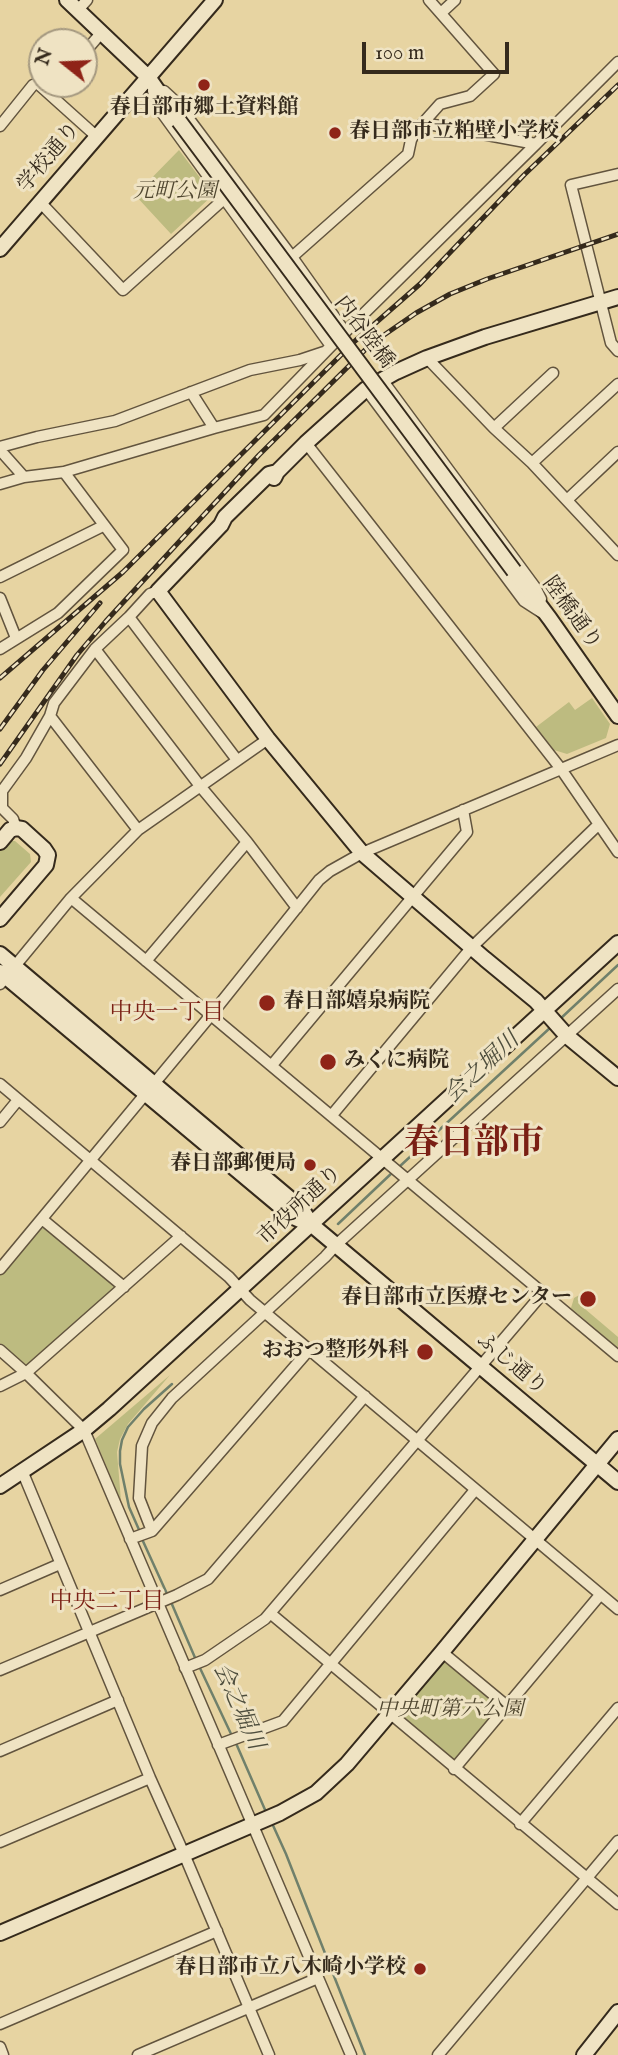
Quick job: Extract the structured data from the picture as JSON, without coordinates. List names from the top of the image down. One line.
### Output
{"streets":{"street":["学校通り","内谷陸橋","陸橋通り","市役所通り","ふじ通り"]},"crossings":[["学校通り","内谷陸橋"],["内谷陸橋","陸橋通り"],["市役所通り","ふじ通り"]],"districts":["中央一丁目","春日部市","中央二丁目"],"water":["会之堀川"],"parks":["元町公園","中央町第六公園"],"places":["春日部市郷土資料館","春日部市立粕壁小学校","春日部嬉泉病院","みくに病院","春日部郵便局","春日部市立医療センター","おおつ整形外科","春日部市立八木崎小学校"],"scale_bar":"100 m","north":"left"}
